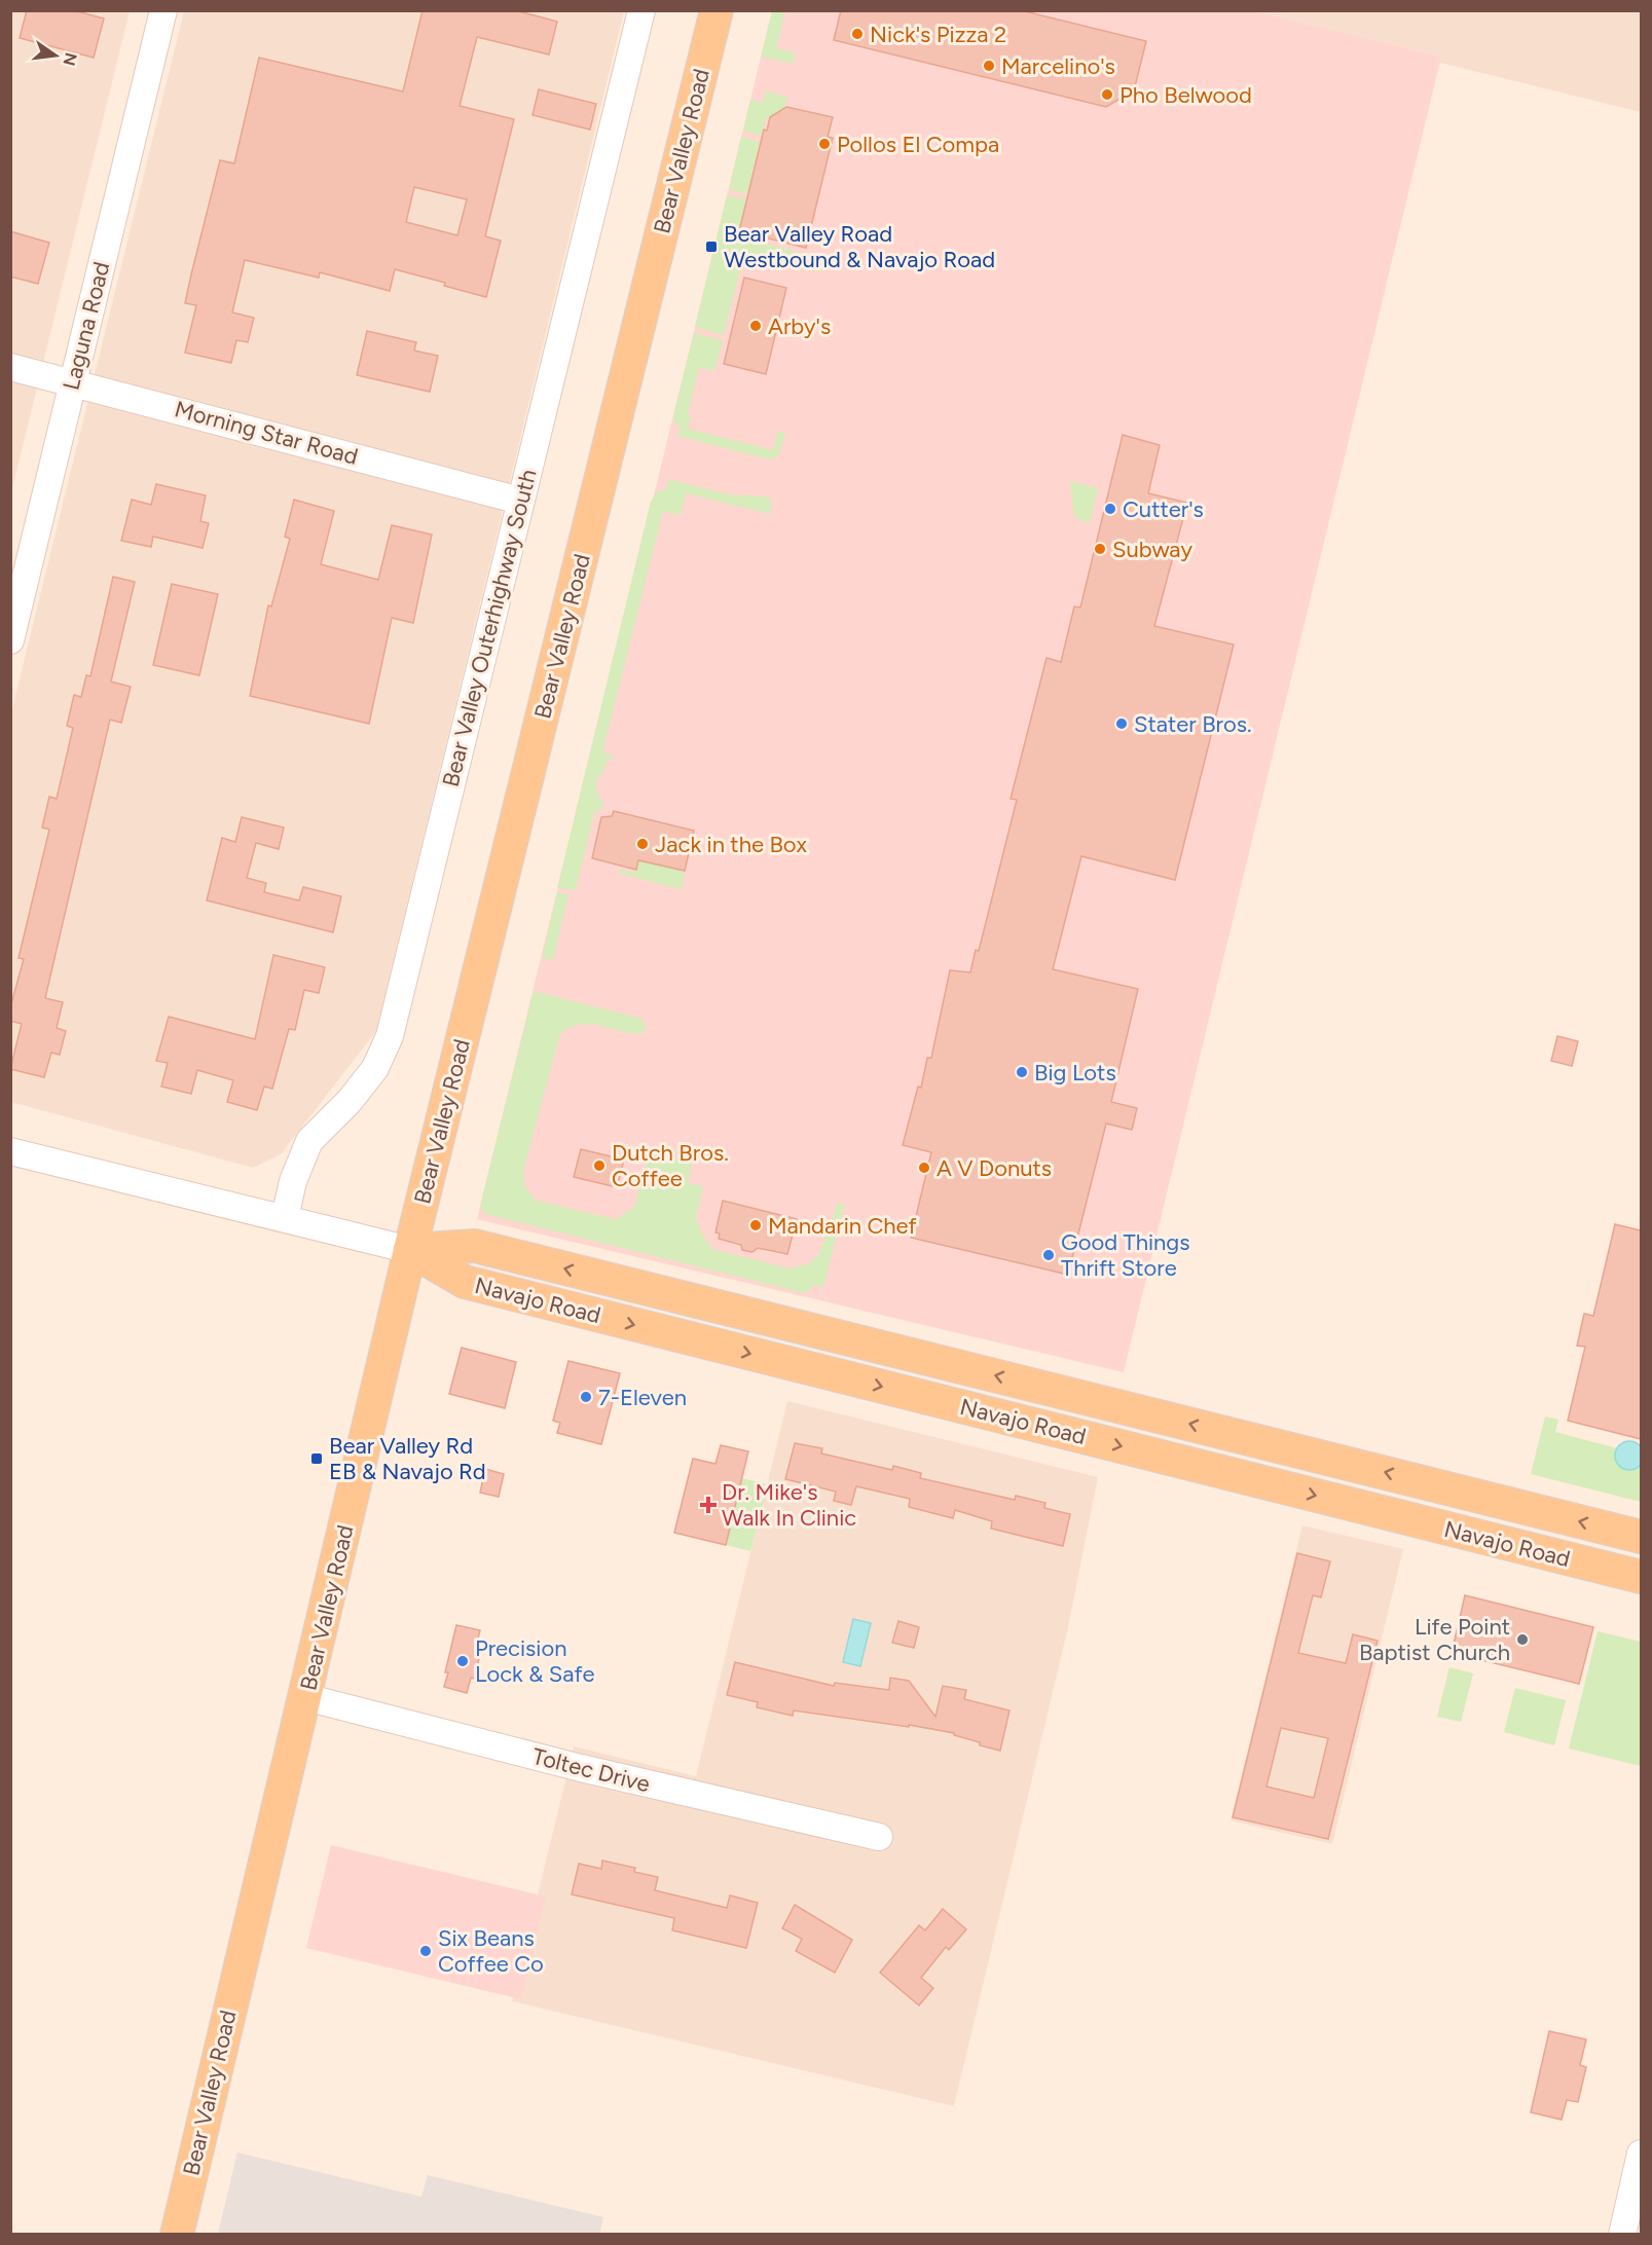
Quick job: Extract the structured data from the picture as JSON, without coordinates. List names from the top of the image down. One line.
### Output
{"streets":{"main road":["Bear Valley Road","Navajo Road"],"street":["Laguna Road","Morning Star Road","Bear Valley Outerhighway South","Toltec Drive"]},"crossings":[["Bear Valley Road","Navajo Road"],["Bear Valley Road","Toltec Drive"],["Laguna Road","Morning Star Road"],["Morning Star Road","Bear Valley Outerhighway South"],["Bear Valley Outerhighway South","Navajo Road"]],"places":{"other":["Nick's Pizza 2","Marcelino's","Pho Belwood","Pollos El Compa","Arby's","Cutter's","Subway","Stater Bros.","Jack in the Box","Big Lots","Dutch Bros. Coffee","A V Donuts","Mandarin Chef","Good Things Thrift Store","7-Eleven","Life Point Baptist Church","Precision Lock & Safe","Six Beans Coffee Co"],"transit":["Bear Valley Road Westbound & Navajo Road","Bear Valley Rd EB & Navajo Rd"],"health":["Dr. Mike's Walk In Clinic"]},"north":"right"}
